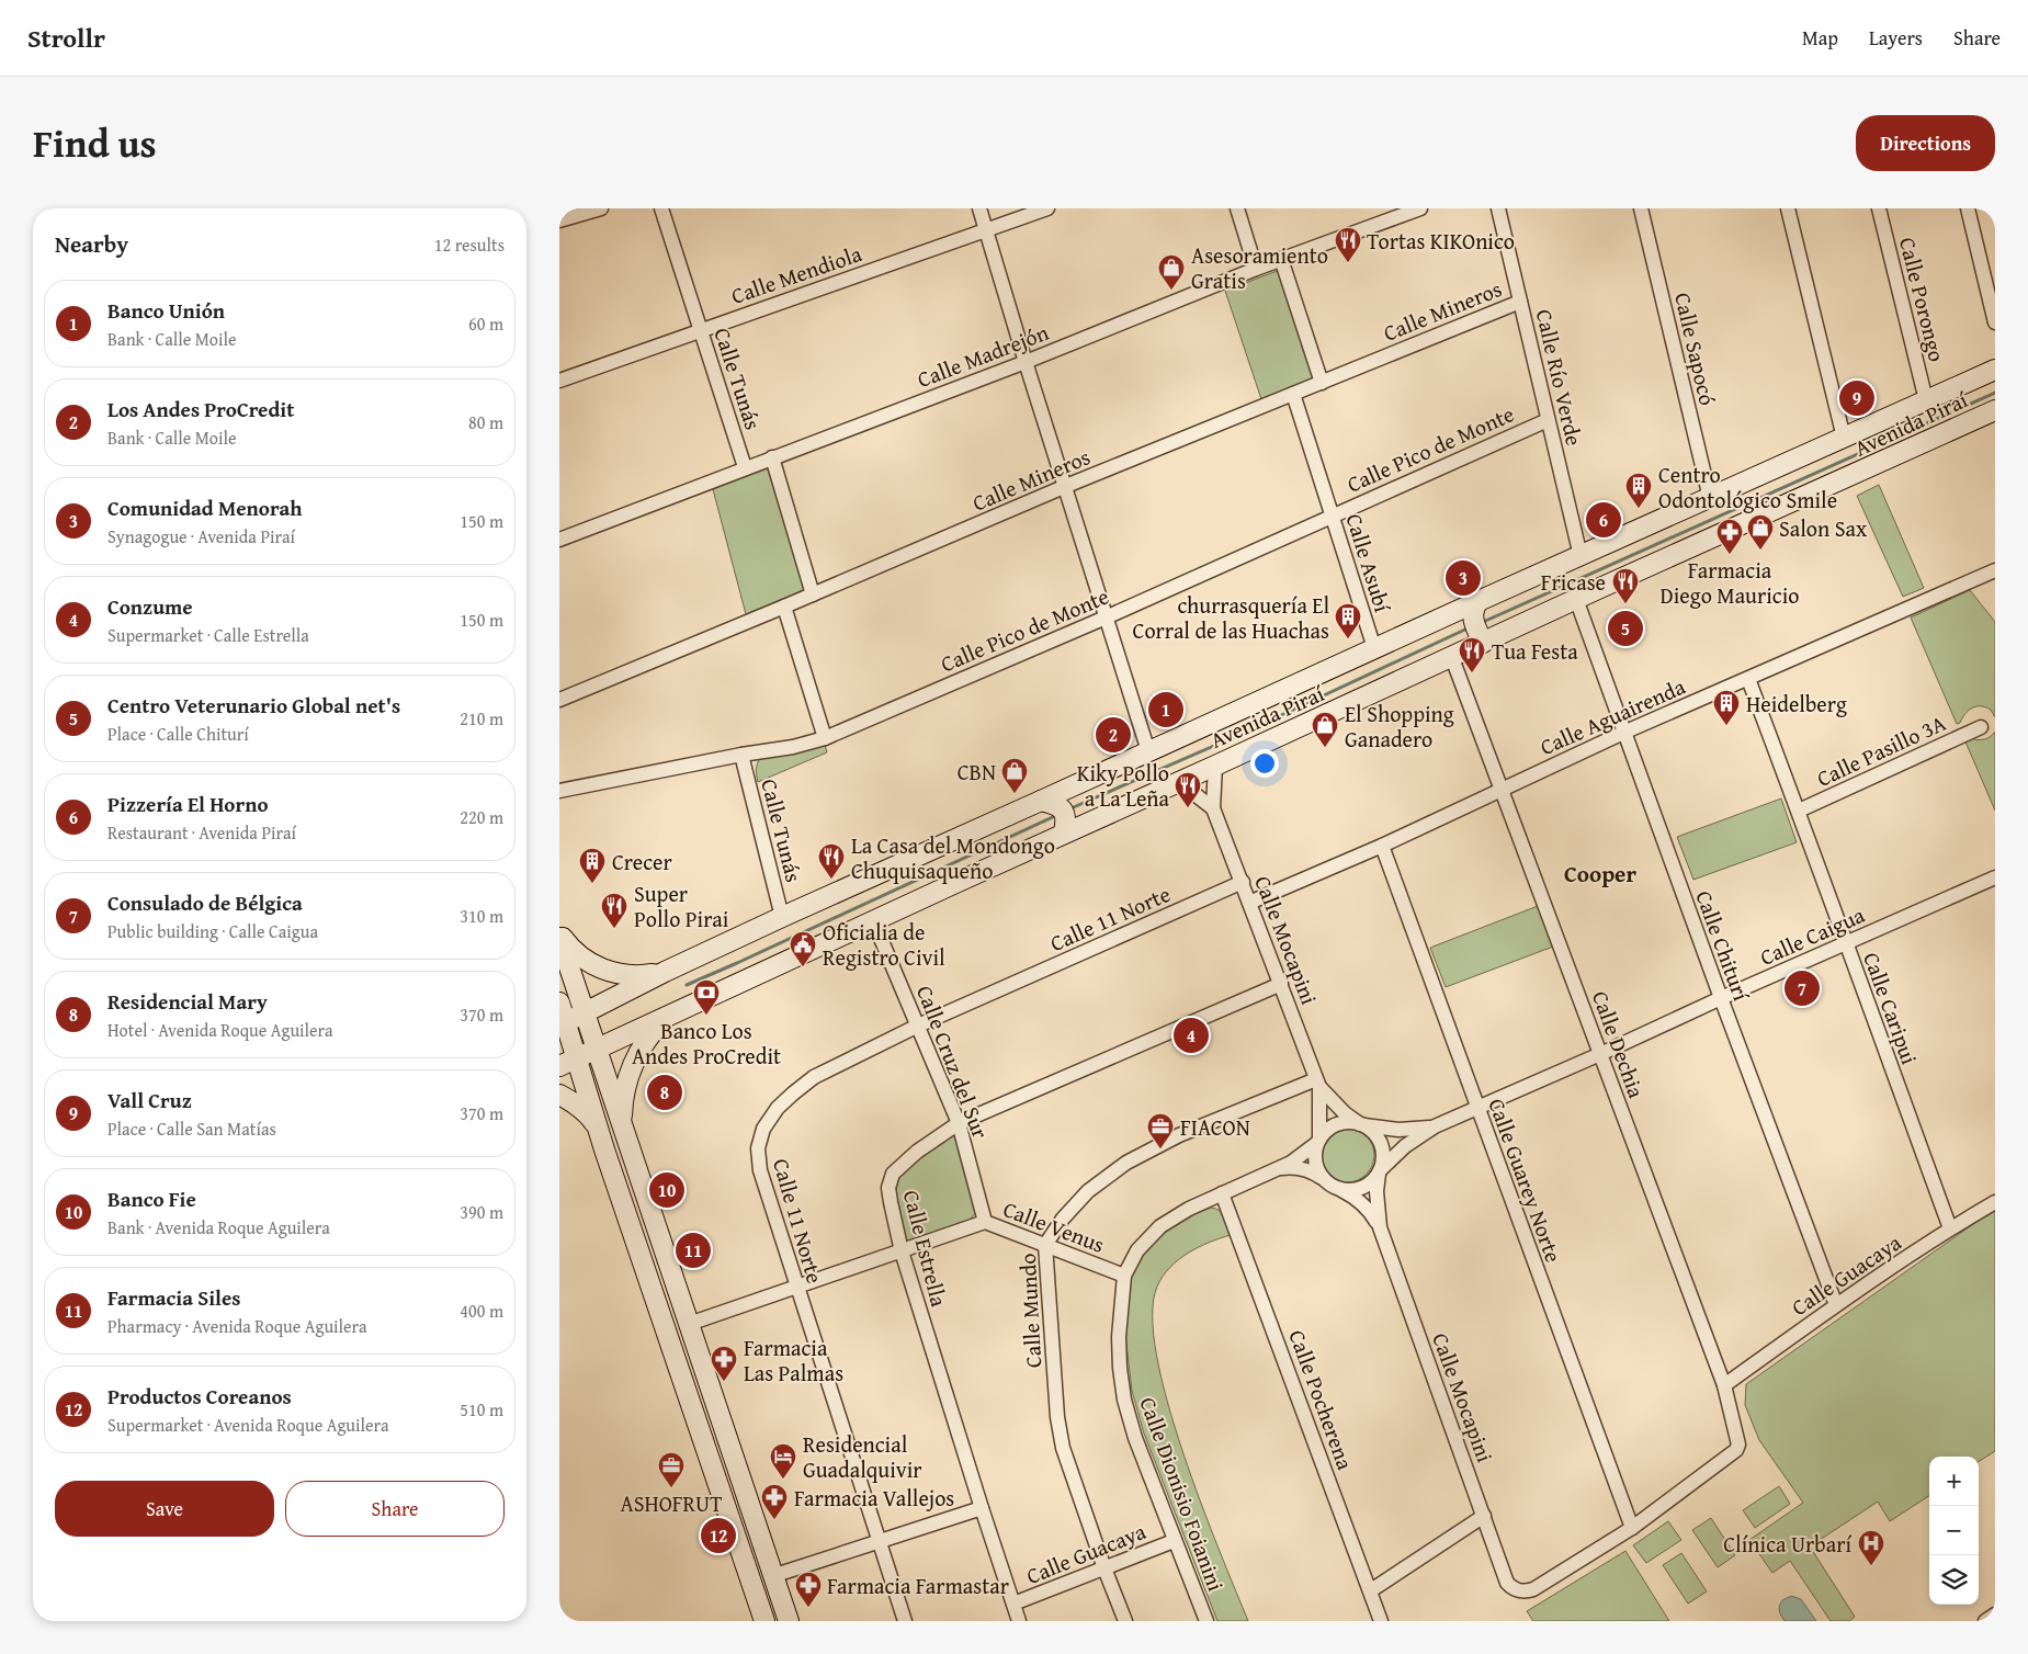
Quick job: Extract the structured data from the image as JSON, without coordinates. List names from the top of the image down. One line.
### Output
{"streets":{"main road":["Avenida Piraí"],"street":["Calle Mendiola","Calle Porongo","Calle Mineros","Calle Sapocó","Calle Madrejón","Calle Río Verde","Calle Tunás","Calle Pico de Monte","Calle Asubí","Calle Aguairenda","Calle Pasillo 3A","Calle 11 Norte","Calle Caigua","Calle Mocapini","Calle Chiturí","Calle Caripui","Calle Dechia","Calle Cruz del Sur","Calle Guarey Norte","Calle Venus","Calle Estrella","Calle Guacaya","Calle Mundo","Calle Pocherena","Calle Dionisio Foianini"]},"crossings":[["Calle Mendiola","Calle Tunás"],["Calle Porongo","Avenida Piraí"],["Calle Mineros","Calle Río Verde"],["Calle Mineros","Calle Tunás"],["Calle Mineros","Calle Asubí"],["Calle Sapocó","Avenida Piraí"],["Calle Madrejón","Calle Tunás"],["Calle Río Verde","Avenida Piraí"],["Calle Río Verde","Calle Pico de Monte"],["Calle Tunás","Avenida Piraí"],["Calle Tunás","Calle Pico de Monte"],["Avenida Piraí","Calle Asubí"],["Avenida Piraí","Calle Mocapini"],["Avenida Piraí","Calle Chiturí"],["Avenida Piraí","Calle Dechia"],["Avenida Piraí","Calle Cruz del Sur"],["Calle Pico de Monte","Calle Asubí"],["Calle Aguairenda","Calle Mocapini"],["Calle Aguairenda","Calle Chiturí"],["Calle Aguairenda","Calle Caripui"],["Calle Aguairenda","Calle Dechia"],["Calle Aguairenda","Calle Guarey Norte"],["Calle Pasillo 3A","Calle Caripui"],["Calle 11 Norte","Calle Mocapini"],["Calle 11 Norte","Calle Cruz del Sur"],["Calle 11 Norte","Calle Venus"],["Calle Caigua","Calle Mocapini"],["Calle Caigua","Calle Chiturí"],["Calle Caigua","Calle Caripui"],["Calle Caigua","Calle Dechia"],["Calle Caigua","Calle Guarey Norte"],["Calle Caigua","Calle Dionisio Foianini"],["Calle Mocapini","Calle Dechia"],["Calle Mocapini","Calle Guarey Norte"],["Calle Mocapini","Calle Estrella"],["Calle Mocapini","Calle Mundo"],["Calle Mocapini","Calle Dionisio Foianini"],["Calle Chiturí","Calle Guacaya"],["Calle Caripui","Calle Guacaya"],["Calle Dechia","Calle Guarey Norte"],["Calle Dechia","Calle Guacaya"],["Calle Cruz del Sur","Calle Venus"],["Calle Cruz del Sur","Calle Estrella"],["Calle Venus","Calle Estrella"],["Calle Venus","Calle Mundo"],["Calle Venus","Calle Dionisio Foianini"],["Calle Estrella","Calle Guacaya"],["Calle Guacaya","Calle Mundo"],["Calle Guacaya","Calle Dionisio Foianini"],["Calle Pocherena","Calle Dionisio Foianini"]],"districts":["Cooper"],"places":{"restaurant":["Tortas KIKOnico","Fricase","Tua Festa","Kiky Pollo a La Leña","La Casa del Mondongo Chuquisaqueño","Super Pollo Pirai"],"shop":["Asesoramiento Gratis","Salon Sax","El Shopping Ganadero","CBN"],"building":["Centro Odontológico Smile","churrasquería El Corral de las Huachas","Heidelberg","Crecer"],"pharmacy":["Farmacia Diego Mauricio","Farmacia Las Palmas","Farmacia Vallejos","Farmacia Farmastar"],"public building":["Oficialia de Registro Civil"],"bank":["Banco Los Andes ProCredit"],"office":["FIACON","ASHOFRUT"],"hotel":["Residencial Guadalquivir"],"hospital":["Clínica Urbarí"]},"page":{"header":"Strollr","nav":["Map","Layers","Share"],"title":"Find us","buttons":["Directions",["Save","Share"]],"heading":["Nearby","12 results"],"list":[{"mark":"1","name":"Banco Unión","note":"Bank · Calle Moile","value":"60 m"},{"mark":"2","name":"Los Andes ProCredit","note":"Bank · Calle Moile","value":"80 m"},{"mark":"3","name":"Comunidad Menorah","note":"Synagogue · Avenida Piraí","value":"150 m"},{"mark":"4","name":"Conzume","note":"Supermarket · Calle Estrella","value":"150 m"},{"mark":"5","name":"Centro Veterunario Global net's","note":"Place · Calle Chiturí","value":"210 m"},{"mark":"6","name":"Pizzería El Horno","note":"Restaurant · Avenida Piraí","value":"220 m"},{"mark":"7","name":"Consulado de Bélgica","note":"Public building · Calle Caigua","value":"310 m"},{"mark":"8","name":"Residencial Mary","note":"Hotel · Avenida Roque Aguilera","value":"370 m"},{"mark":"9","name":"Vall Cruz","note":"Place · Calle San Matías","value":"370 m"},{"mark":"10","name":"Banco Fie","note":"Bank · Avenida Roque Aguilera","value":"390 m"},{"mark":"11","name":"Farmacia Siles","note":"Pharmacy · Avenida Roque Aguilera","value":"400 m"},{"mark":"12","name":"Productos Coreanos","note":"Supermarket · Avenida Roque Aguilera","value":"510 m"}],"pins":["9","6","3","5","1","2","7","4","8","10","11","12"],"map_buttons":["+","−"]}}
